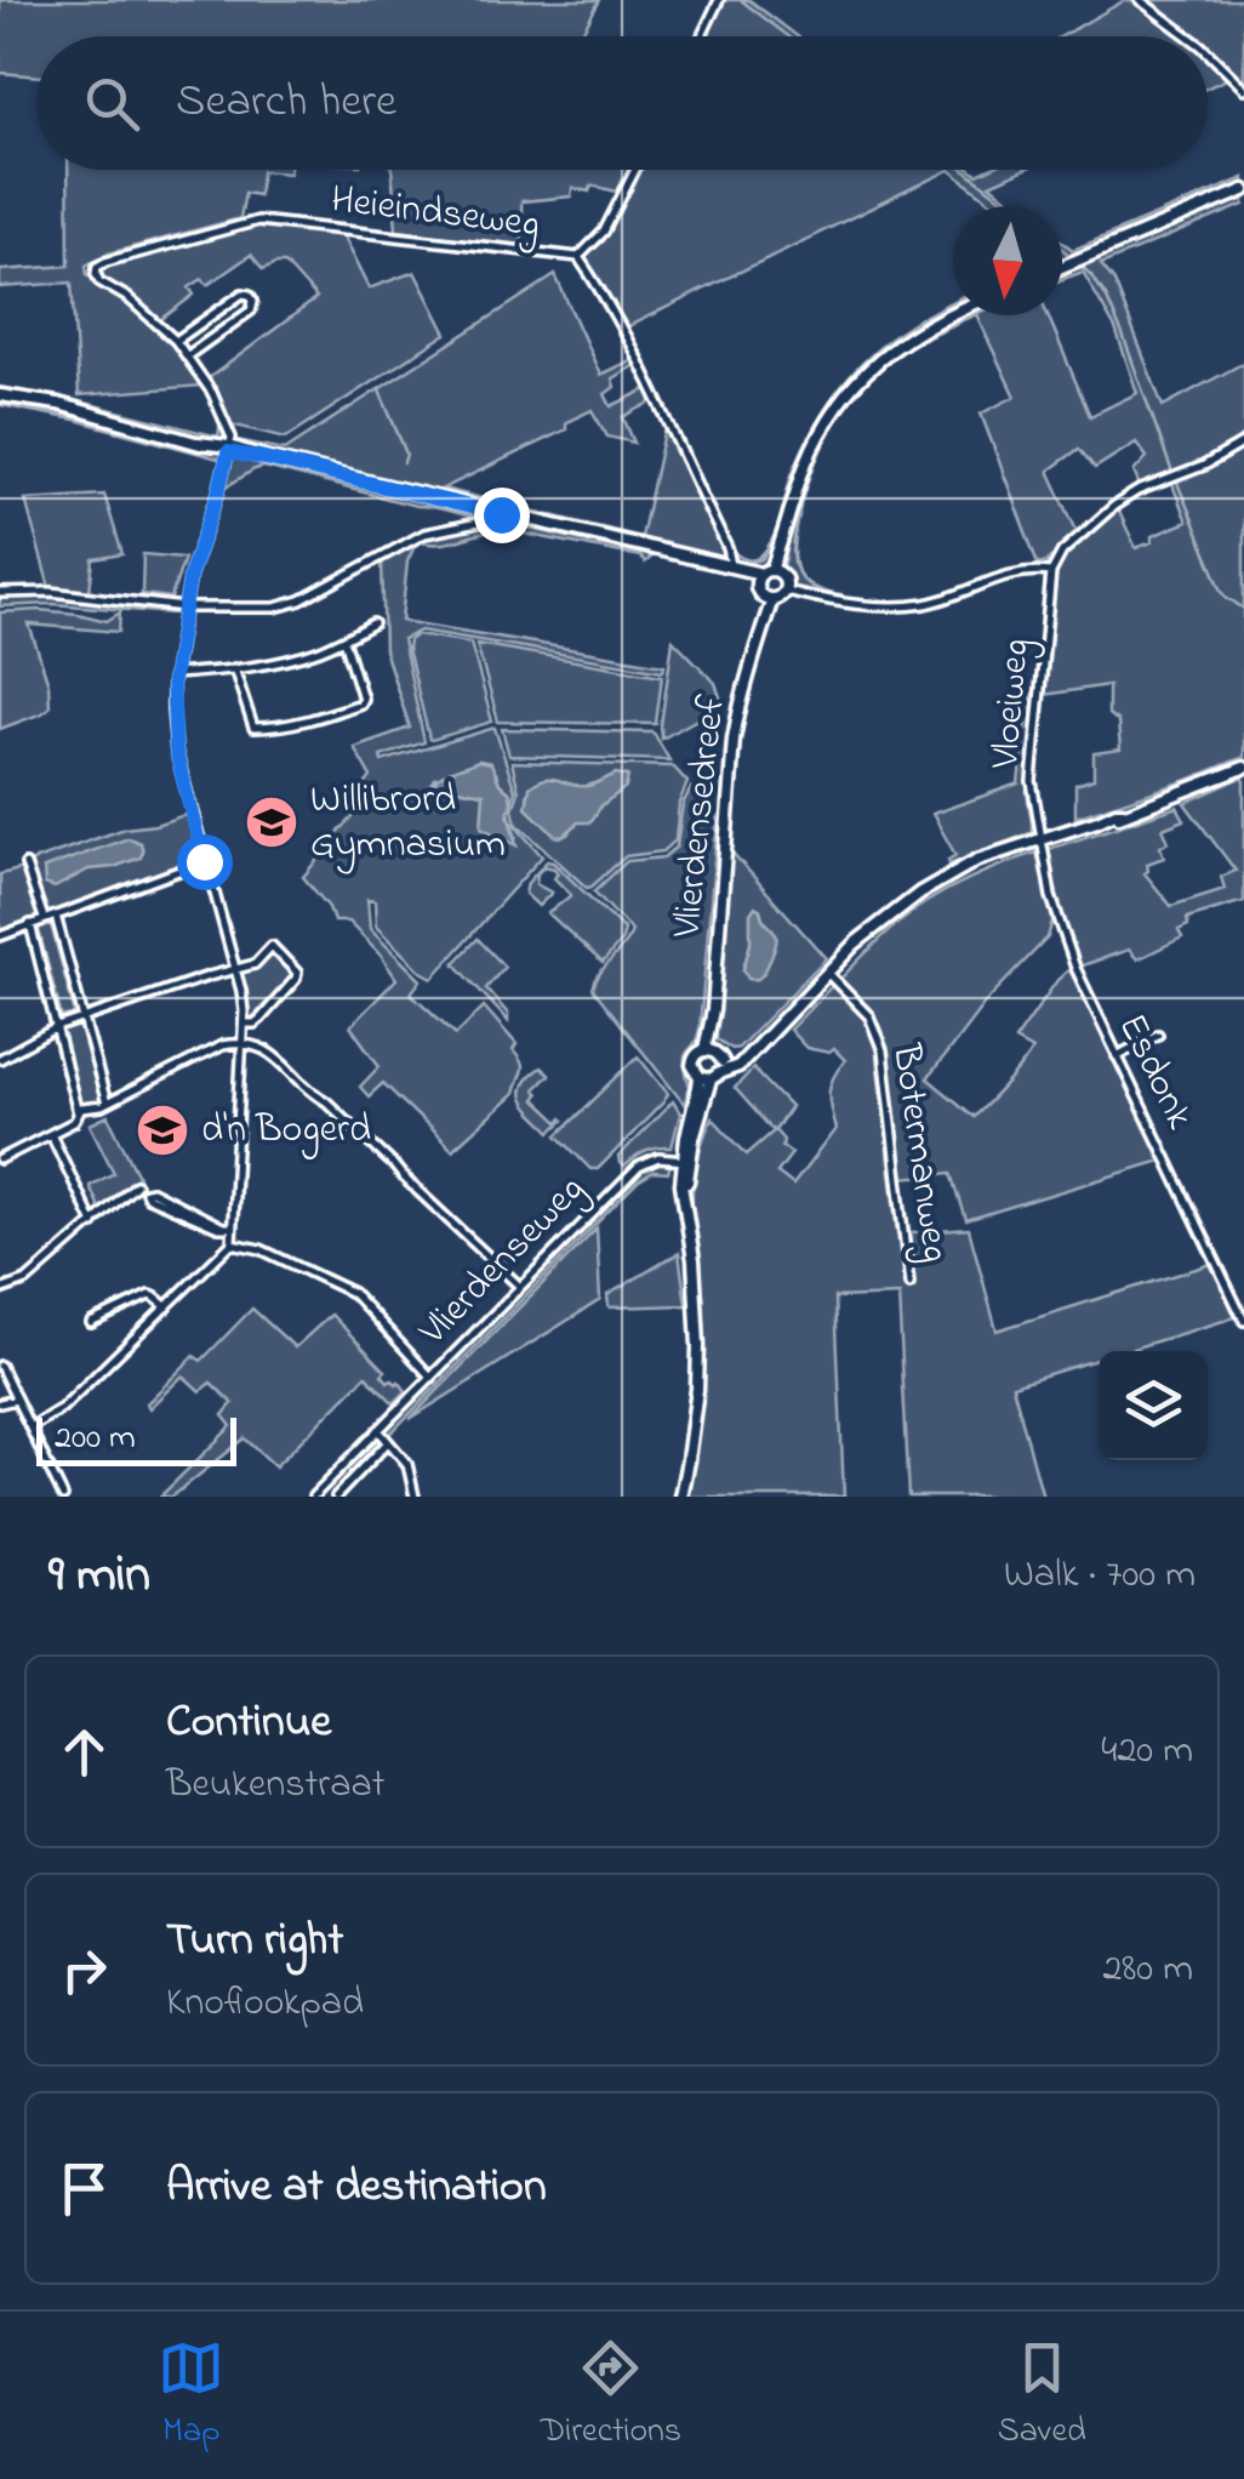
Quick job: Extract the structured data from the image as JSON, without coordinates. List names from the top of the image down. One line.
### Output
{"streets":{"main road":["Vlierdensedreef"],"street":["Heieindseweg","Vloeiweg","Esdonk","Botermanweg","Vlierdenseweg"]},"crossings":[["Vloeiweg","Esdonk"]],"places":{"school or university":["Willibrord Gymnasium","d'n Bogerd"]},"scale_bar":"200 m","north":"bottom","page":{"search":"Search here","scale":"200 m","heading":["9 min","Walk · 700 m"],"list":[["Continue","Beukenstraat","420 m"],["Turn right","Knoflookpad","280 m"],"Arrive at destination"],"nav":["Map","Directions","Saved"]}}
